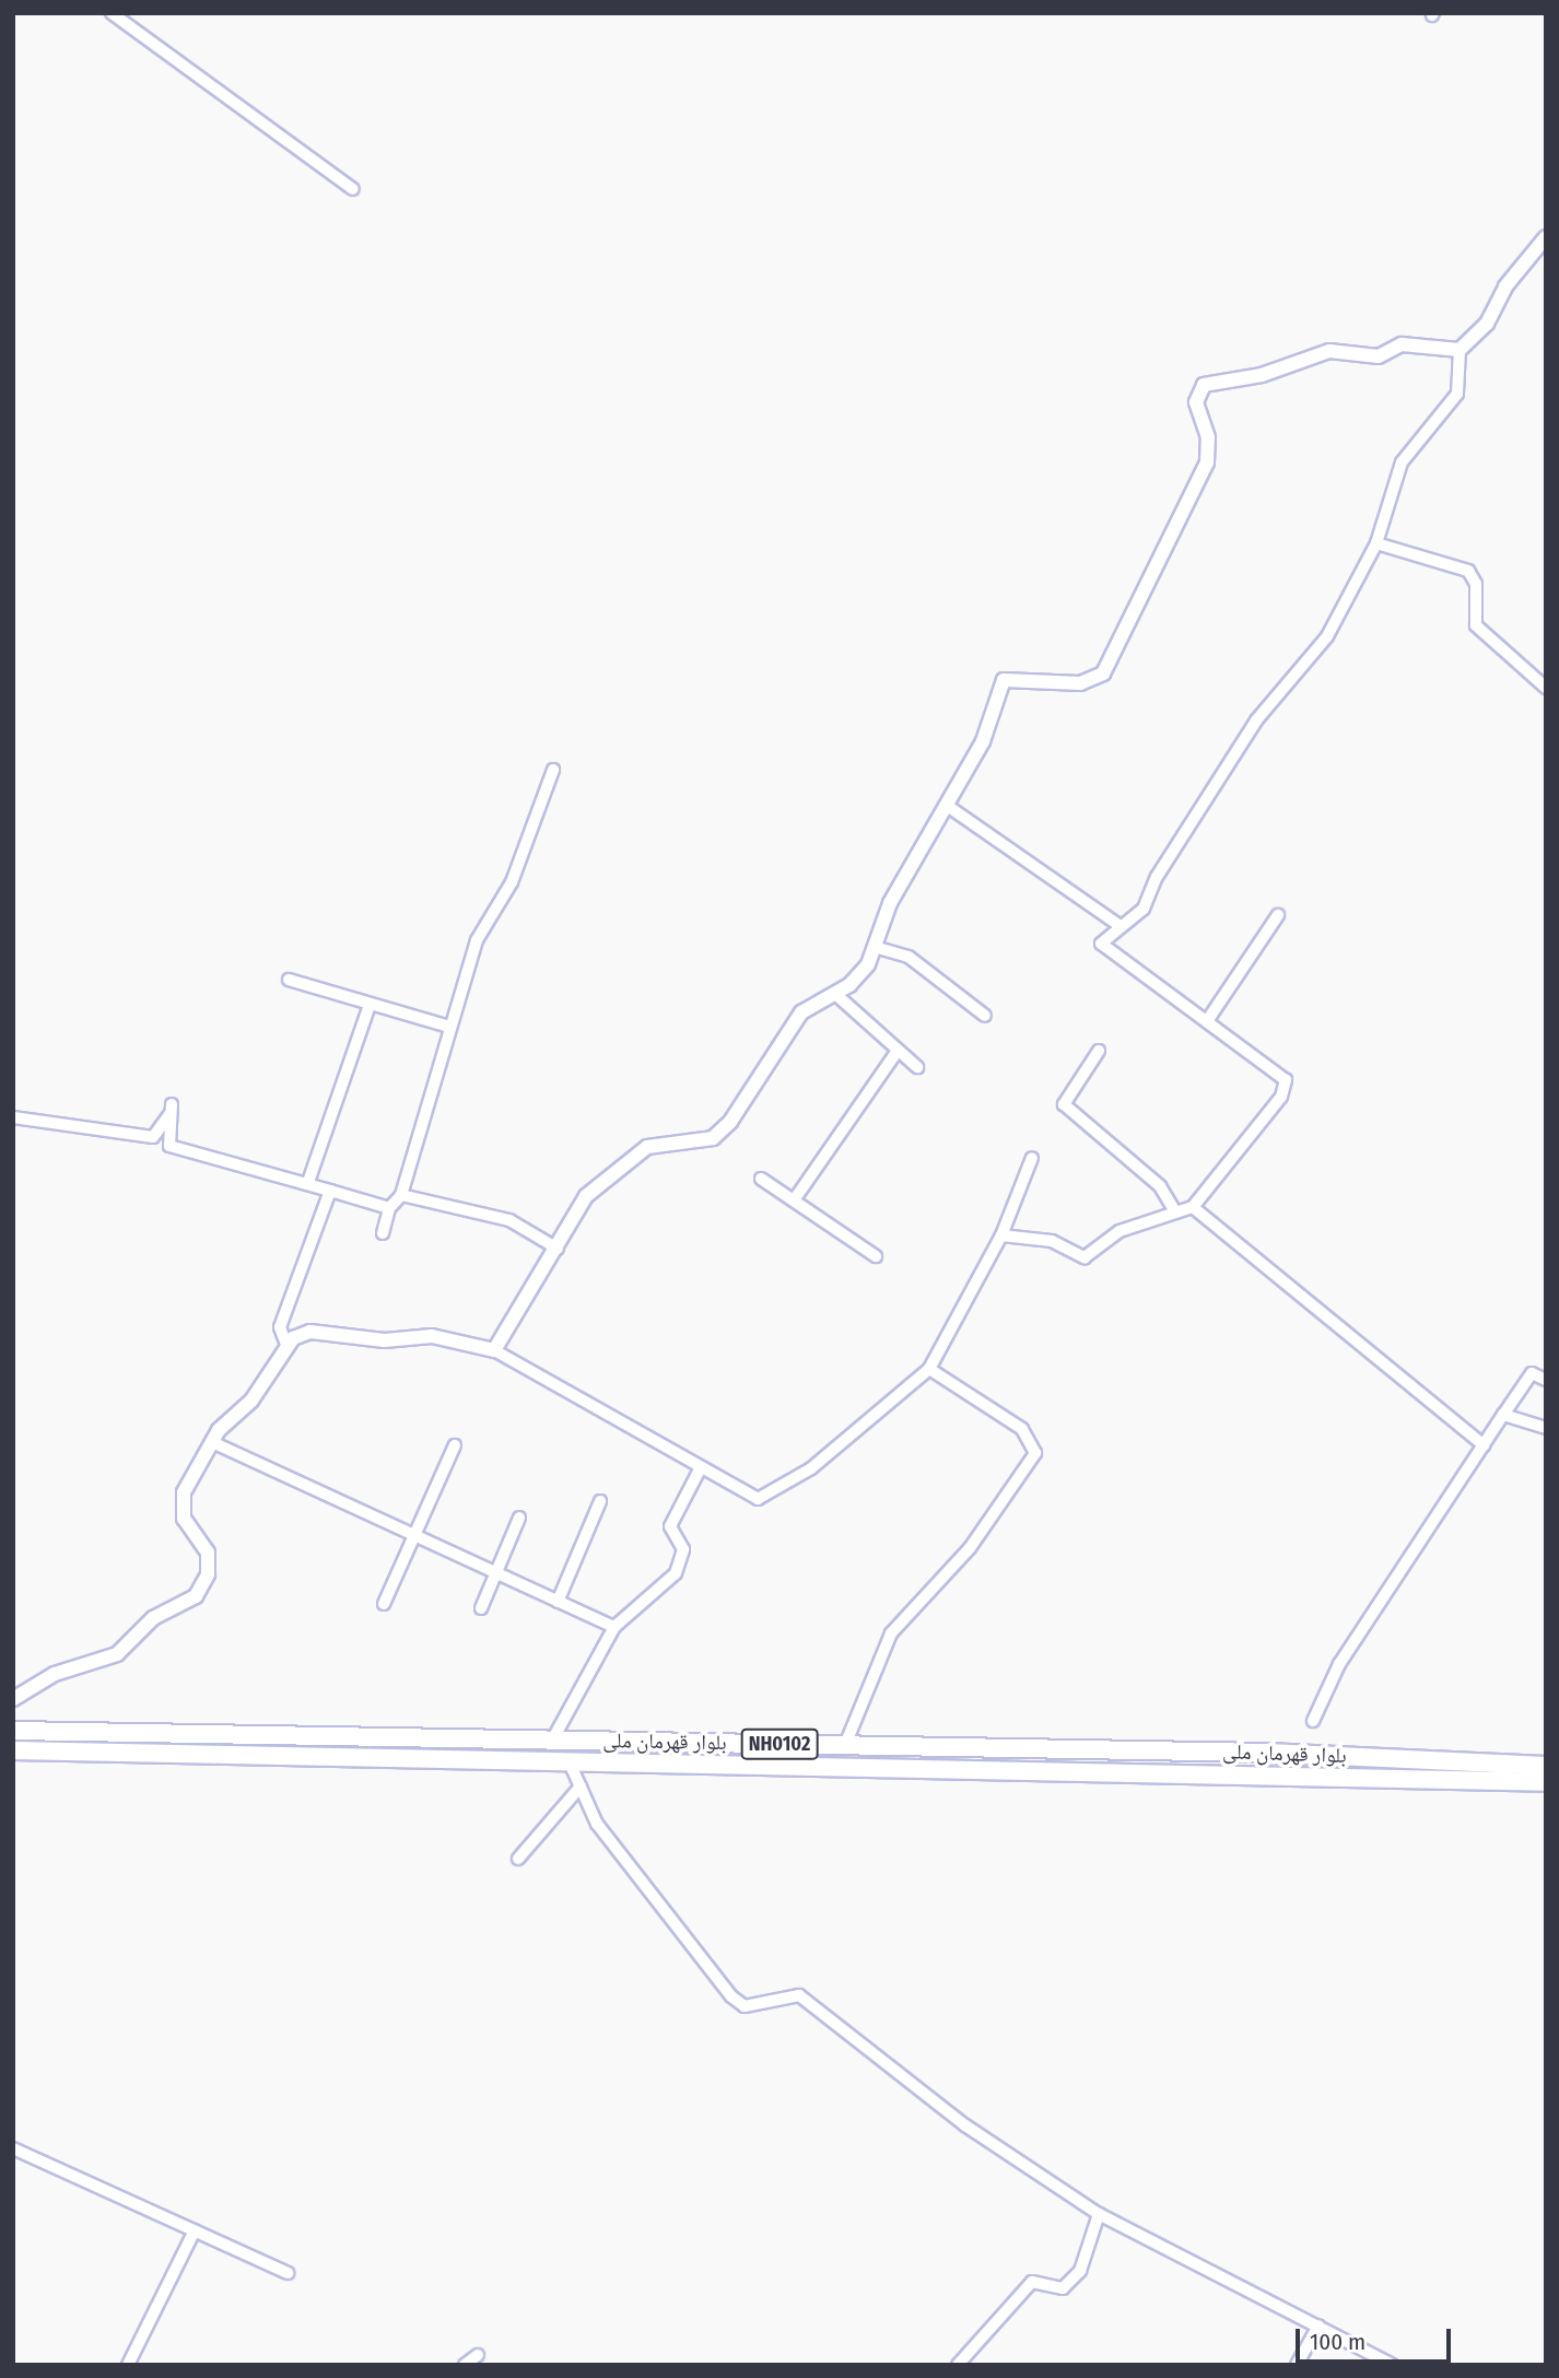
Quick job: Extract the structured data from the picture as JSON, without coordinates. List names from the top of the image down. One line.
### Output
{"streets":{"highway":["بلوار قهرمان ملی","NH0102"]},"scale_bar":"100 m"}
